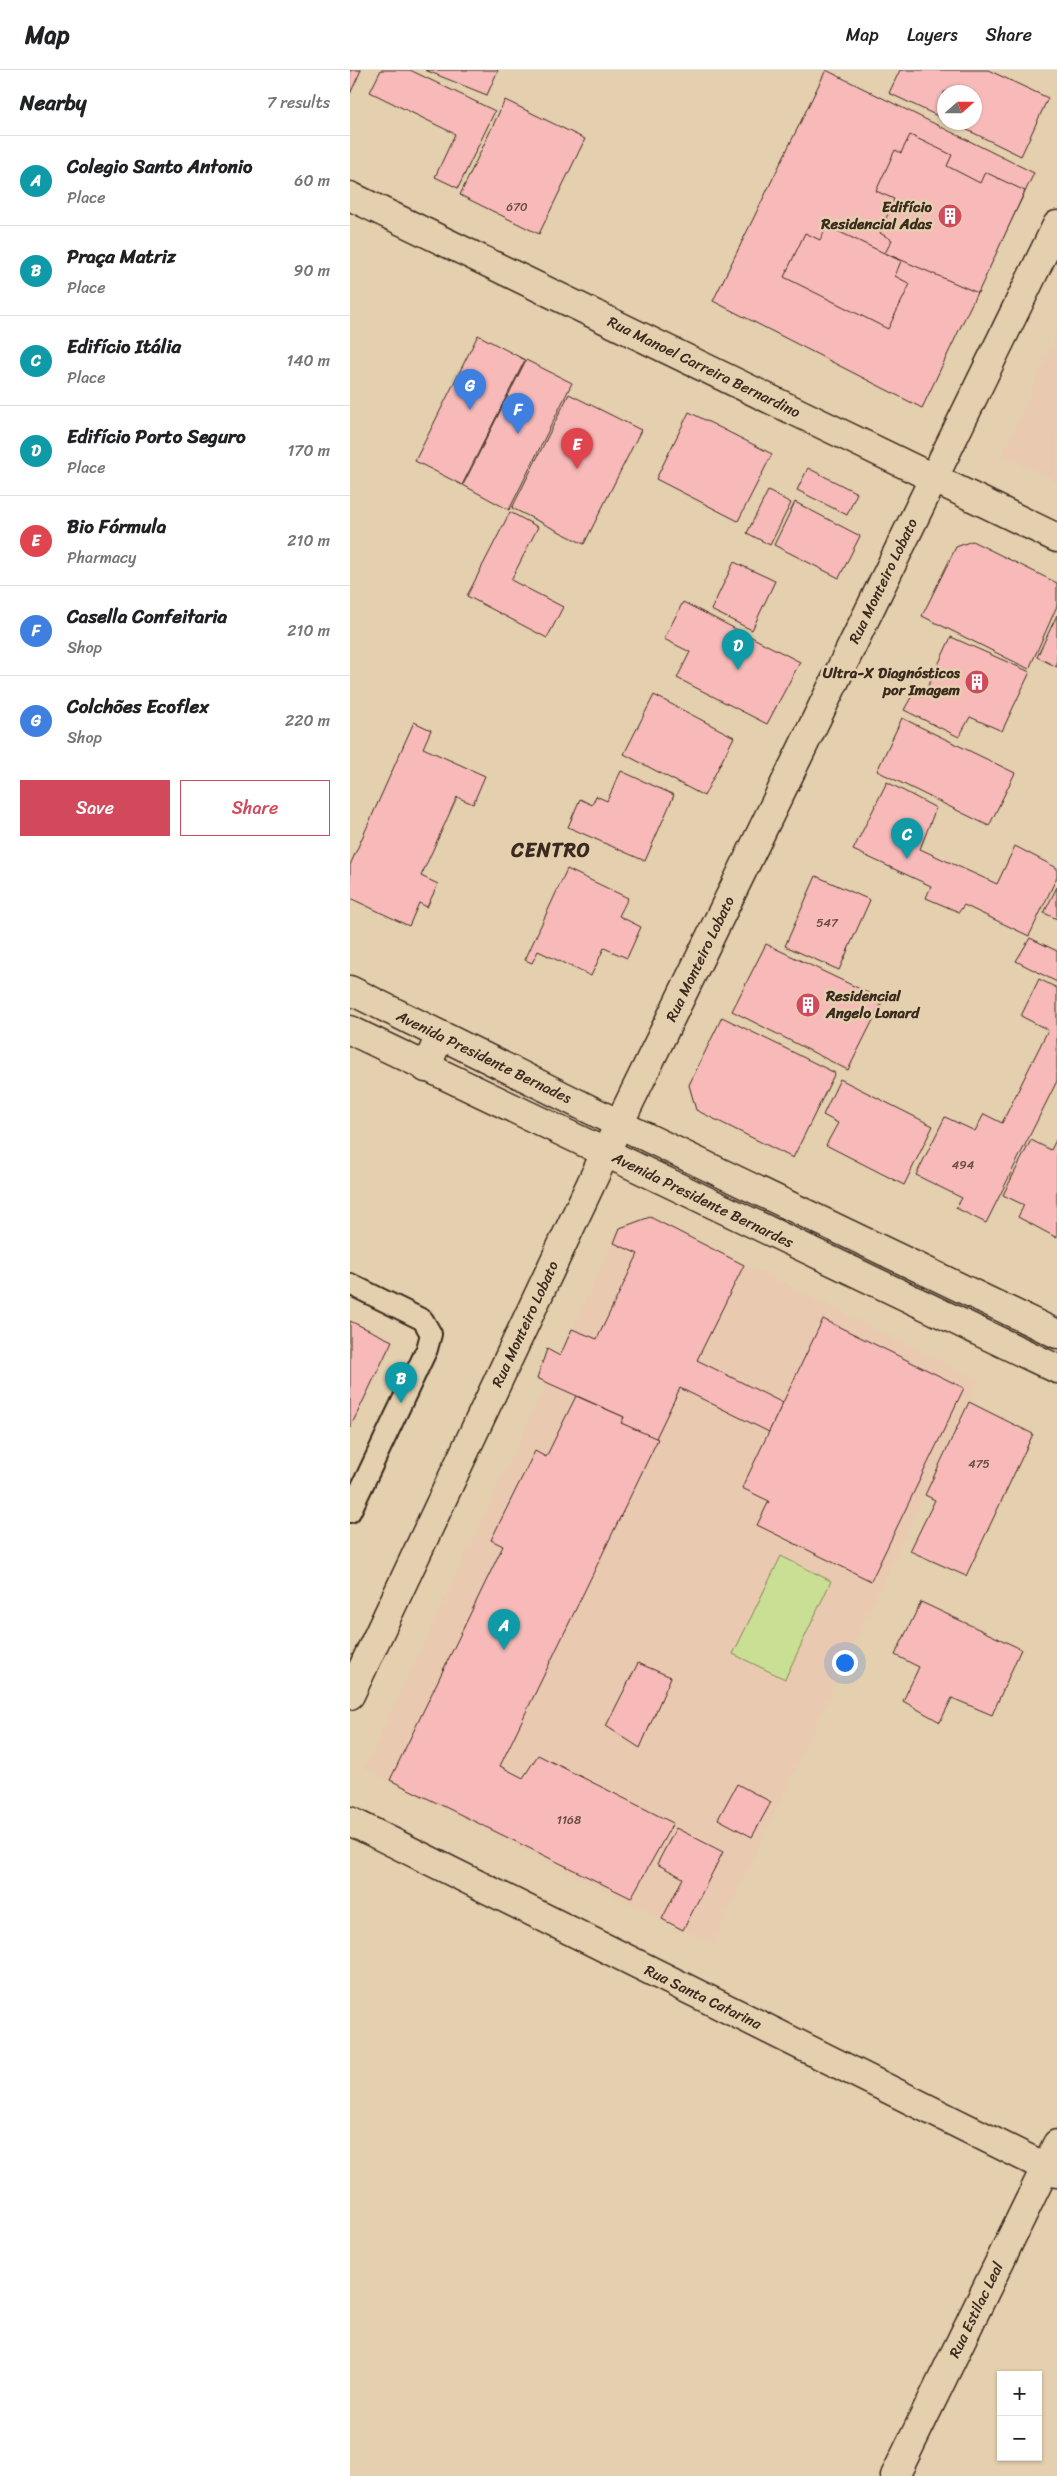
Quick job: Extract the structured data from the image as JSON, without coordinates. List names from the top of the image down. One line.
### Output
{"streets":{"street":["Rua Manoel Carreira Bernardino","Rua Monteiro Lobato","Avenida Presidente Bernades","Avenida Presidente Bernardes","Rua Santa Catarina","Rua Estilac Leal"]},"crossings":[["Rua Manoel Carreira Bernardino","Rua Monteiro Lobato"],["Rua Monteiro Lobato","Avenida Presidente Bernades"],["Rua Monteiro Lobato","Avenida Presidente Bernardes"],["Avenida Presidente Bernades","Avenida Presidente Bernardes"],["Rua Santa Catarina","Rua Estilac Leal"]],"districts":["CENTRO"],"places":{"building":["Edifício Residencial Adas","Ultra-X Diagnósticos por Imagem","Residencial Angelo Lonard"]},"house_numbers":["670","547","494","475","1168"],"north":"right","page":{"header":"Map","nav":["Map","Layers","Share"],"heading":["Nearby","7 results"],"list":[{"mark":"A","name":"Colegio Santo Antonio","note":"Place","value":"60 m"},{"mark":"B","name":"Praça Matriz","note":"Place","value":"90 m"},{"mark":"C","name":"Edifício Itália","note":"Place","value":"140 m"},{"mark":"D","name":"Edifício Porto Seguro","note":"Place","value":"170 m"},{"mark":"E","name":"Bio Fórmula","note":"Pharmacy","value":"210 m"},{"mark":"F","name":"Casella Confeitaria","note":"Shop","value":"210 m"},{"mark":"G","name":"Colchões Ecoflex","note":"Shop","value":"220 m"}],"pins":["G","F","E","D","C","B","A"],"buttons":["Save","Share"],"map_buttons":["+","−"]}}
